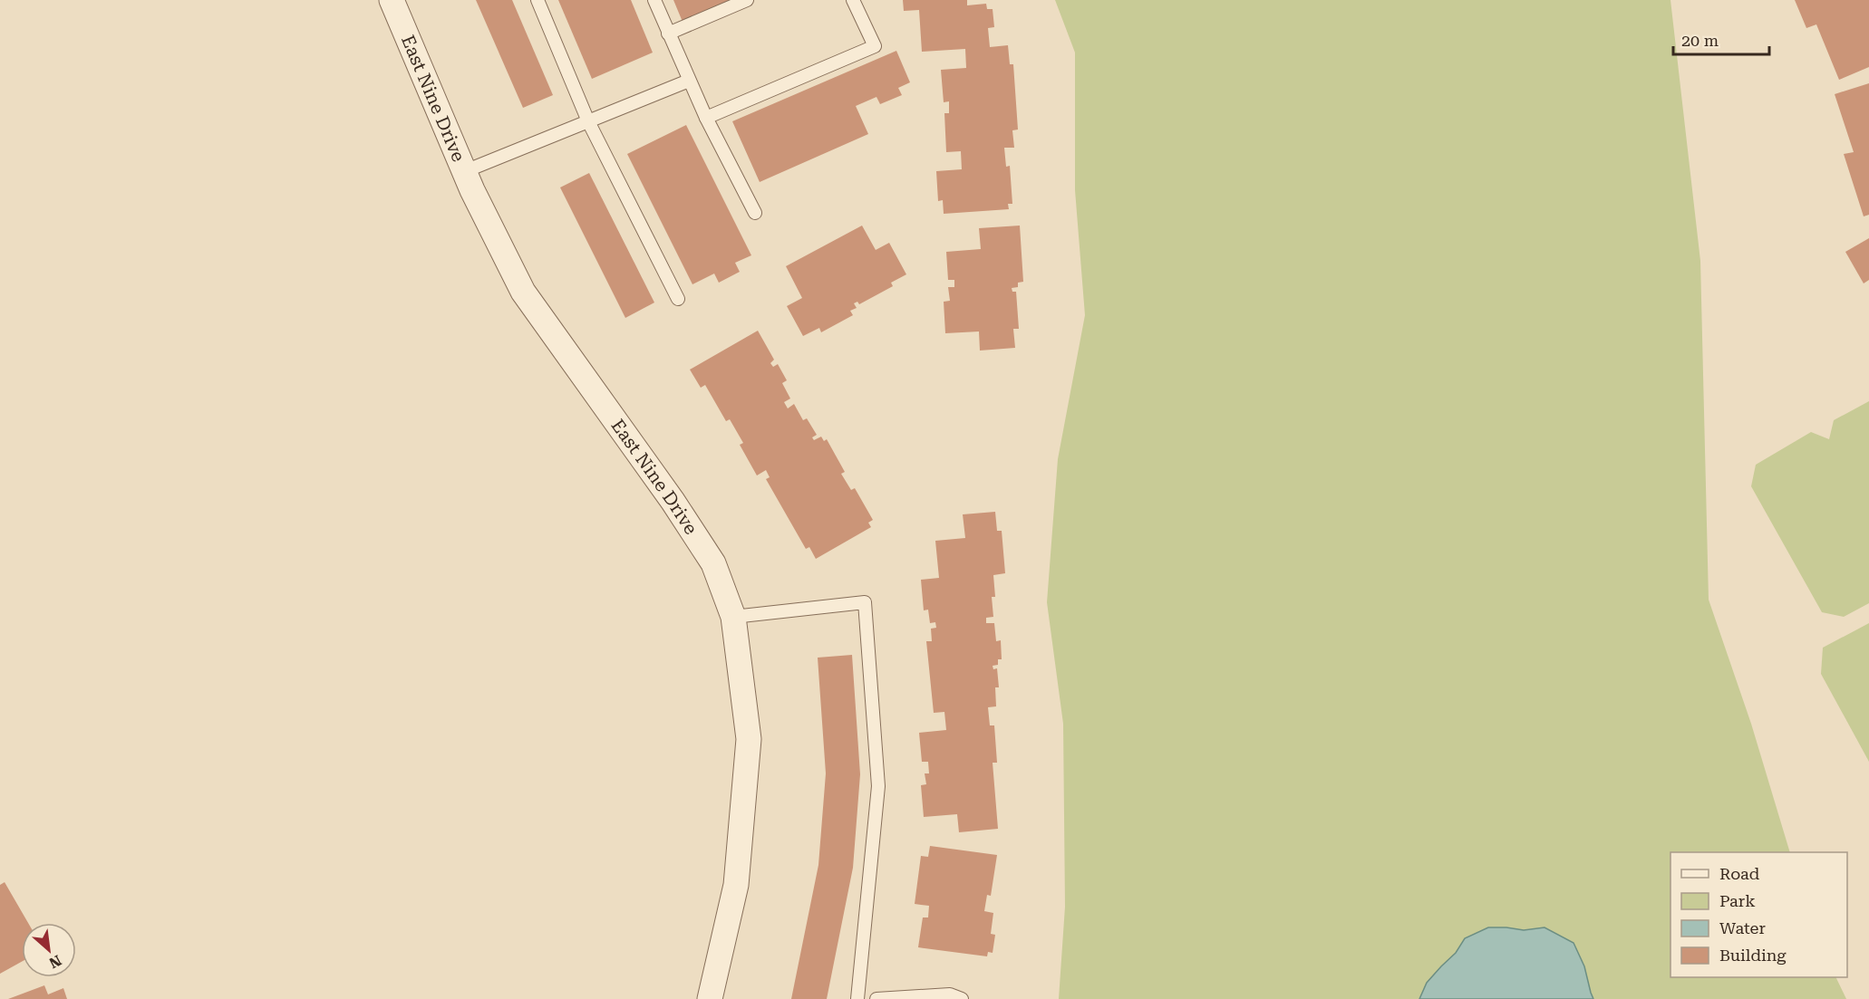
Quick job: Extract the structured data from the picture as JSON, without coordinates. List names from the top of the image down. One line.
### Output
{"streets":{"street":["East Nine Drive"]},"legend":["Road","Park","Water","Building"],"scale_bar":"20 m","north":"bottom right"}
